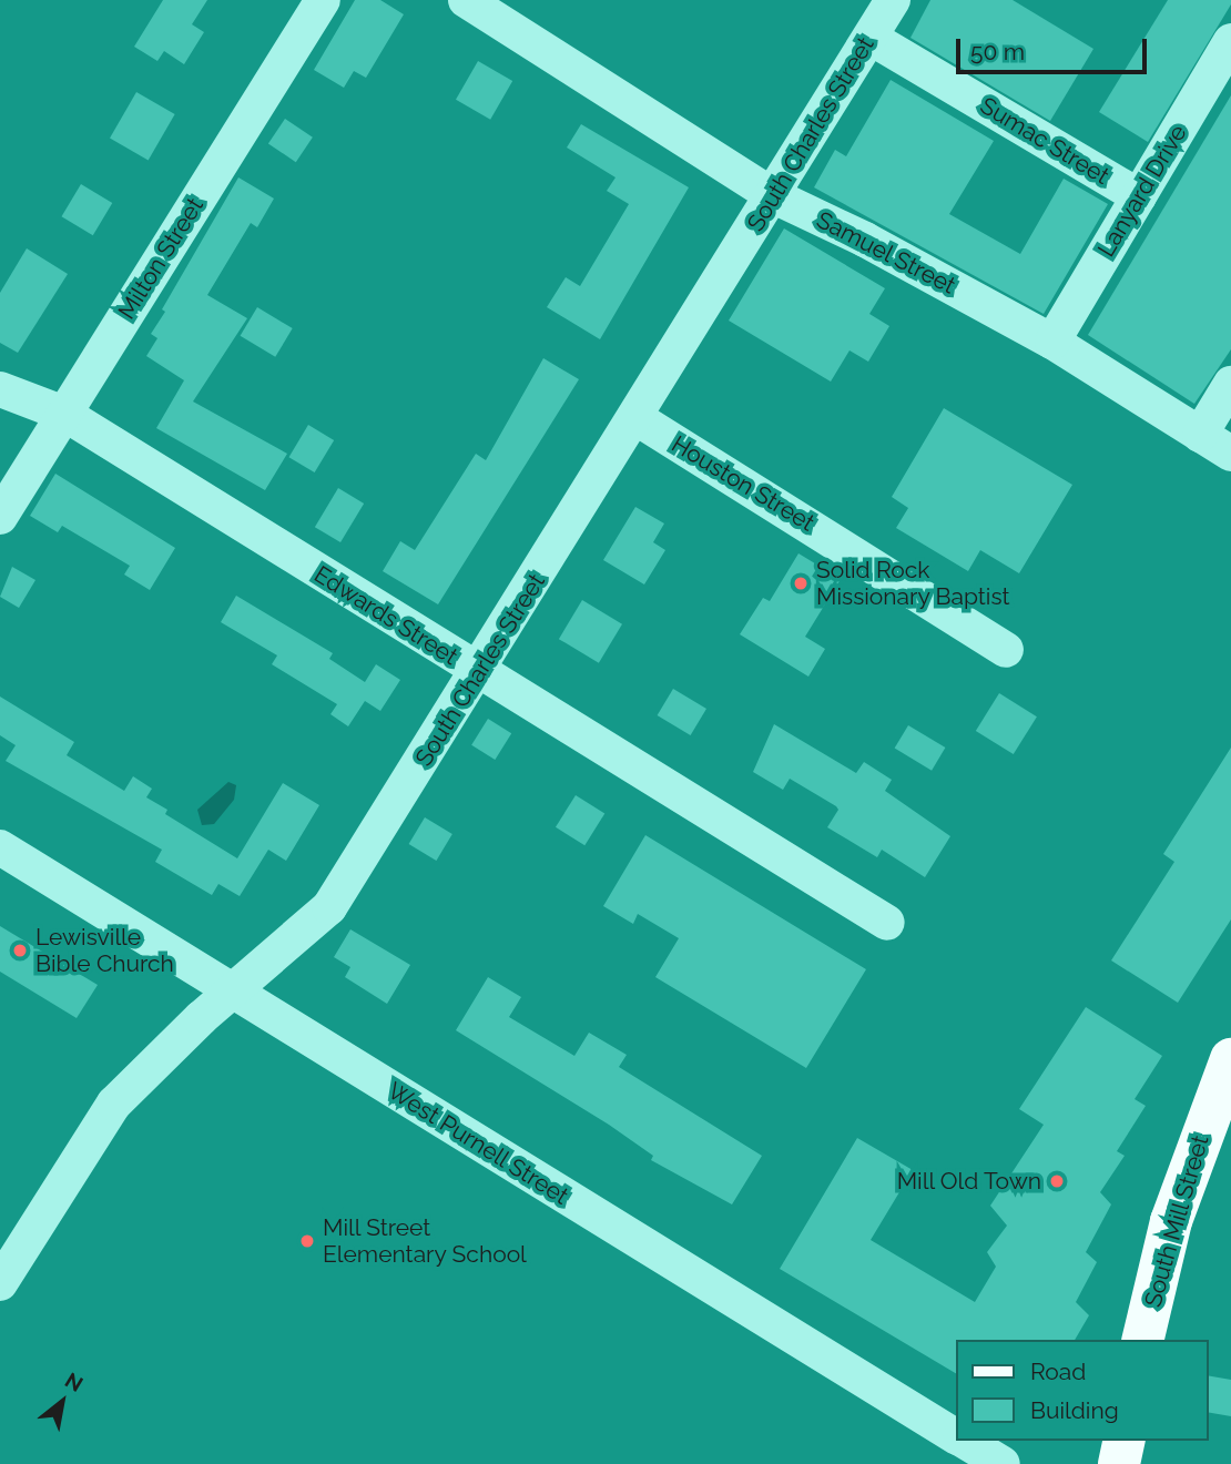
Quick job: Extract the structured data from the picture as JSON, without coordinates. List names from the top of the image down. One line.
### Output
{"streets":{"main road":["South Mill Street"],"street":["South Charles Street","Sumac Street","Lanyard Drive","Samuel Street","Milton Street","Houston Street","Edwards Street","West Purnell Street"]},"crossings":[["South Charles Street","Sumac Street"],["South Charles Street","Samuel Street"],["South Charles Street","Houston Street"],["South Charles Street","Edwards Street"],["South Charles Street","West Purnell Street"],["Sumac Street","Lanyard Drive"],["Lanyard Drive","Samuel Street"],["Milton Street","Edwards Street"]],"places":["Solid Rock Missionary Baptist","Lewisville Bible Church","Mill Old Town","Mill Street Elementary School"],"legend":["Road","Building"],"scale_bar":"50 m","north":"top right"}
